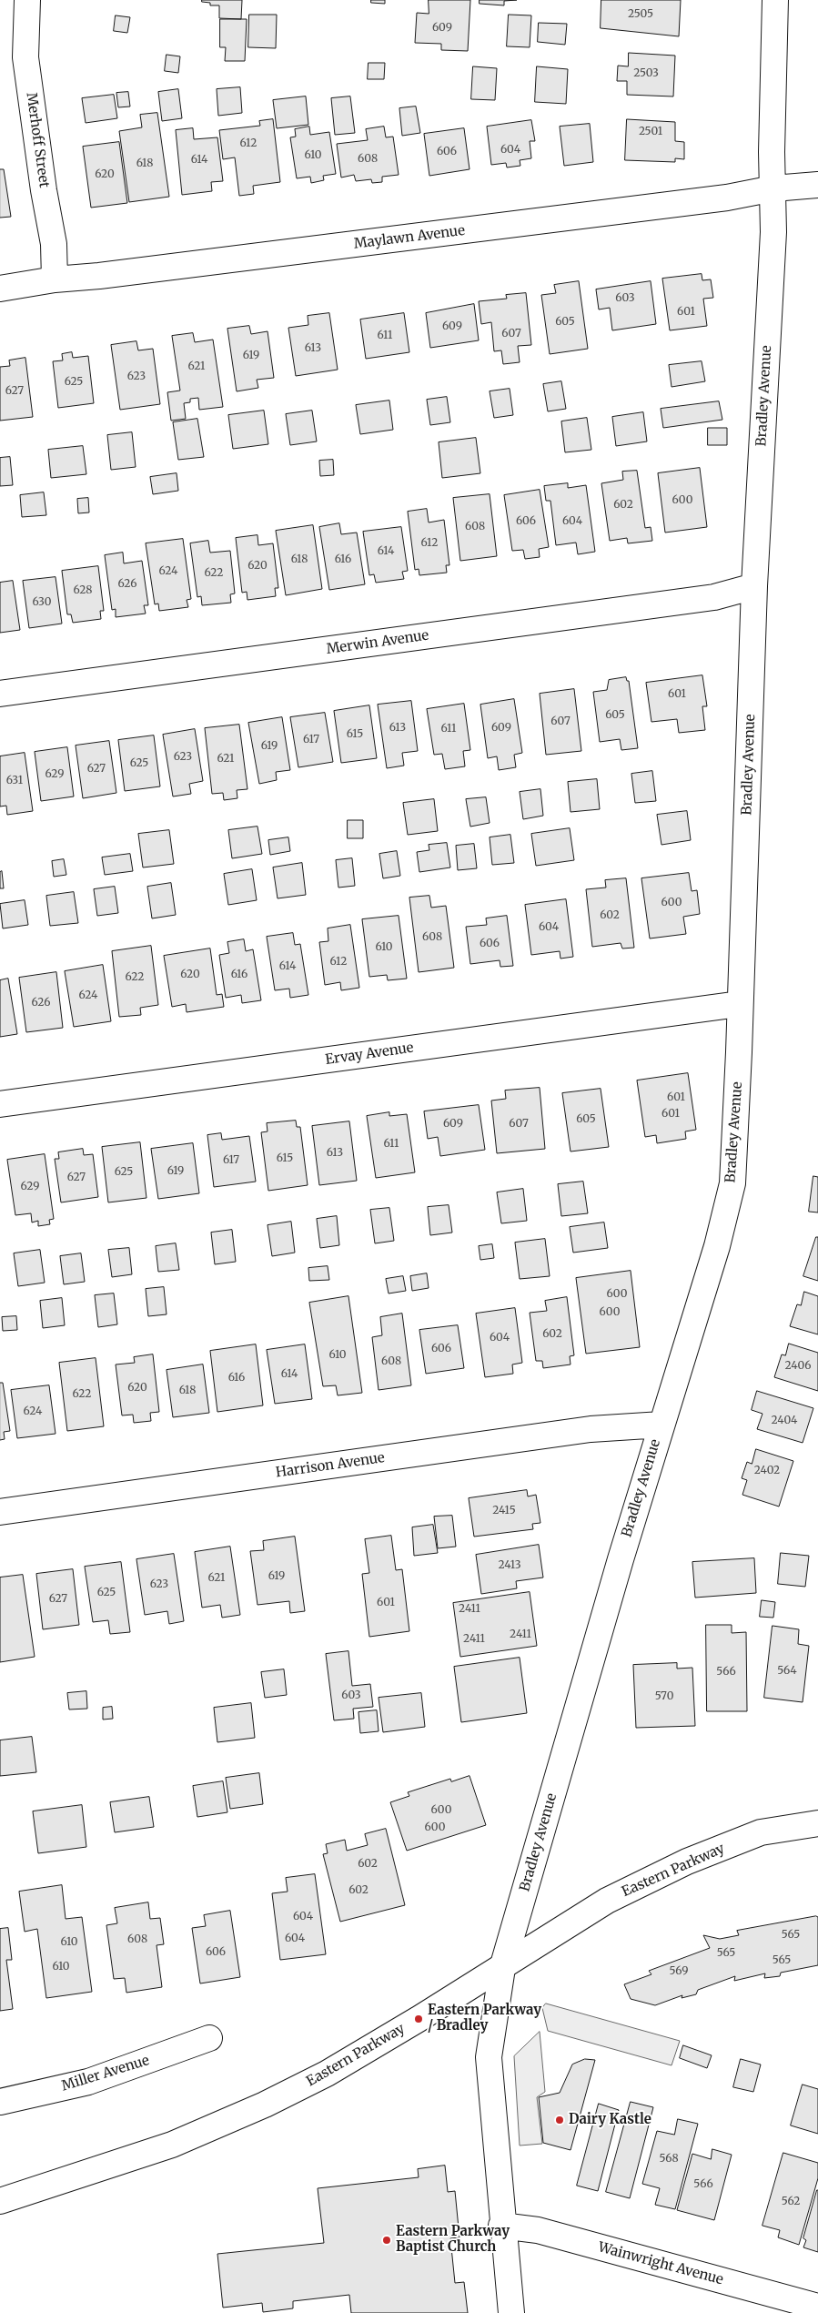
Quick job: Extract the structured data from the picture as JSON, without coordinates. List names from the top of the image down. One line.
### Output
{"streets":{"street":["Merhoff Street","Maylawn Avenue","Bradley Avenue","Merwin Avenue","Ervay Avenue","Harrison Avenue","Eastern Parkway","Miller Avenue","Wainwright Avenue"]},"crossings":[["Merhoff Street","Maylawn Avenue"],["Maylawn Avenue","Bradley Avenue"],["Bradley Avenue","Merwin Avenue"],["Bradley Avenue","Ervay Avenue"],["Bradley Avenue","Harrison Avenue"],["Bradley Avenue","Eastern Parkway"],["Bradley Avenue","Wainwright Avenue"]],"places":["Eastern Parkway / Bradley","Dairy Kastle","Eastern Parkway Baptist Church"],"house_numbers":["2505","609","2503","2501","612","604","606","610","608","614","618","620","603","601","605","609","607","611","613","619","621","623","625","627","600","602","606","604","608","612","614","618","616","620","624","622","626","628","630","601","605","607","613","609","611","615","617","619","623","621","625","627","629","631","600","602","604","608","606","610","612","614","620","616","622","624","626","601","601","605","609","607","611","613","615","617","619","625","627","629","600","600","602","604","606","610","608","2406","614","616","620","618","622","624","2404","2402","2415","2413","619","621","623","625","627","601","2411","2411","2411","564","566","603","570","600","600","602","602","604","565","604","608","610","606","565","565","610","569","568","566","562"]}
